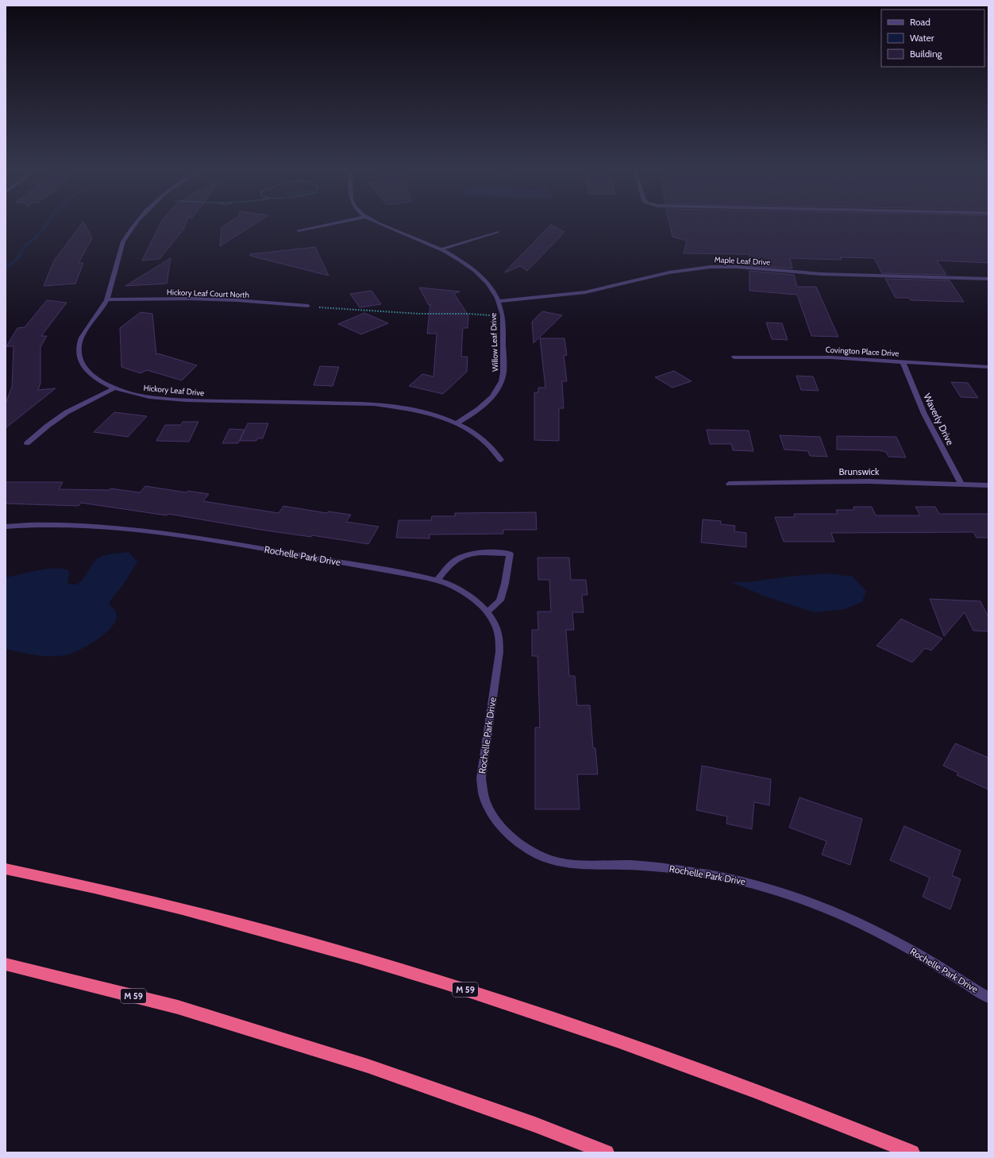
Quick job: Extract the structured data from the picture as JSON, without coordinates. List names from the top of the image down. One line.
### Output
{"streets":{"highway":["M 59"],"street":["Maple Leaf Drive","Hickory Leaf Court North","Willow Leaf Drive","Covington Place Drive","Hickory Leaf Drive","Waverly Drive","Brunswick","Rochelle Park Drive"]},"crossings":[["Maple Leaf Drive","Willow Leaf Drive"],["Hickory Leaf Court North","Hickory Leaf Drive"],["Willow Leaf Drive","Hickory Leaf Drive"],["Covington Place Drive","Waverly Drive"],["Waverly Drive","Brunswick"]],"legend":["Road","Water","Building"]}
